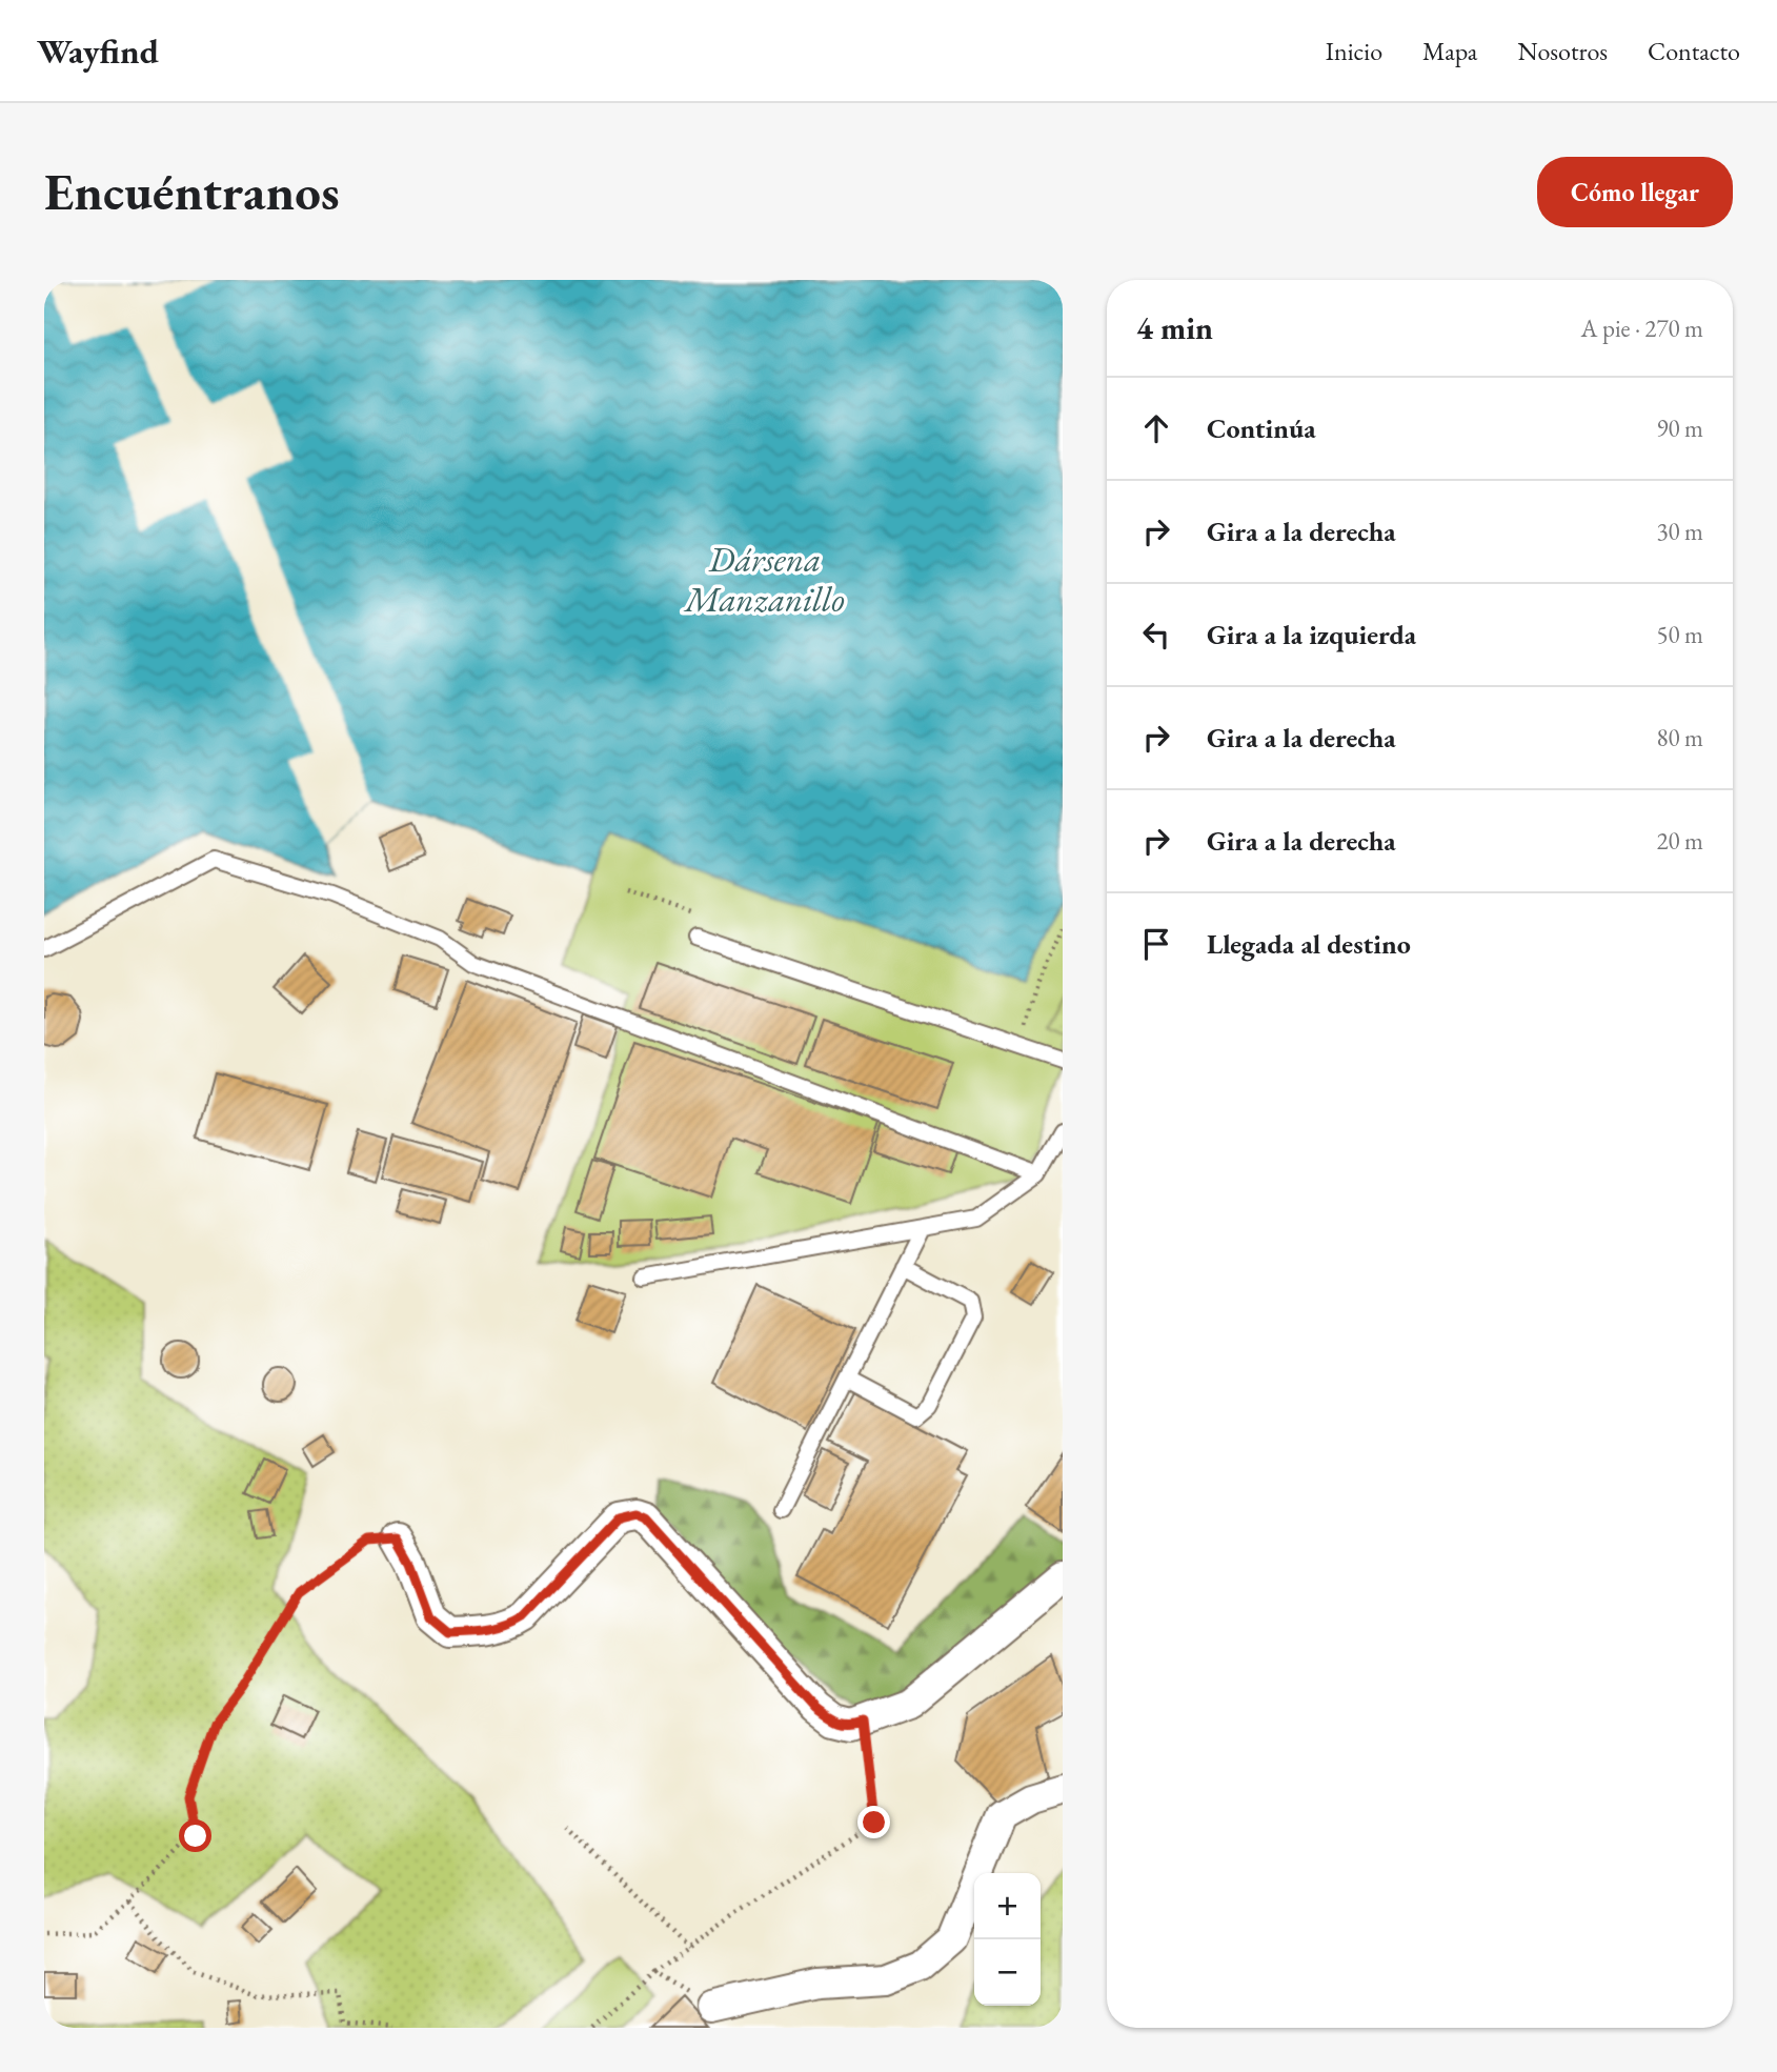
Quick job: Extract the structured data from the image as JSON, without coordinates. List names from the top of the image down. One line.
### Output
{"water":["Dársena Manzanillo"],"page":{"header":"Wayfind","nav":["Inicio","Mapa","Nosotros","Contacto"],"buttons":"Cómo llegar","title":"Encuéntranos","heading":["4 min","A pie · 270 m"],"list":[["Continúa","90 m"],["Gira a la derecha","30 m"],["Gira a la izquierda","50 m"],["Gira a la derecha","80 m"],["Gira a la derecha","20 m"],"Llegada al destino"],"map_buttons":["+","−"]}}
